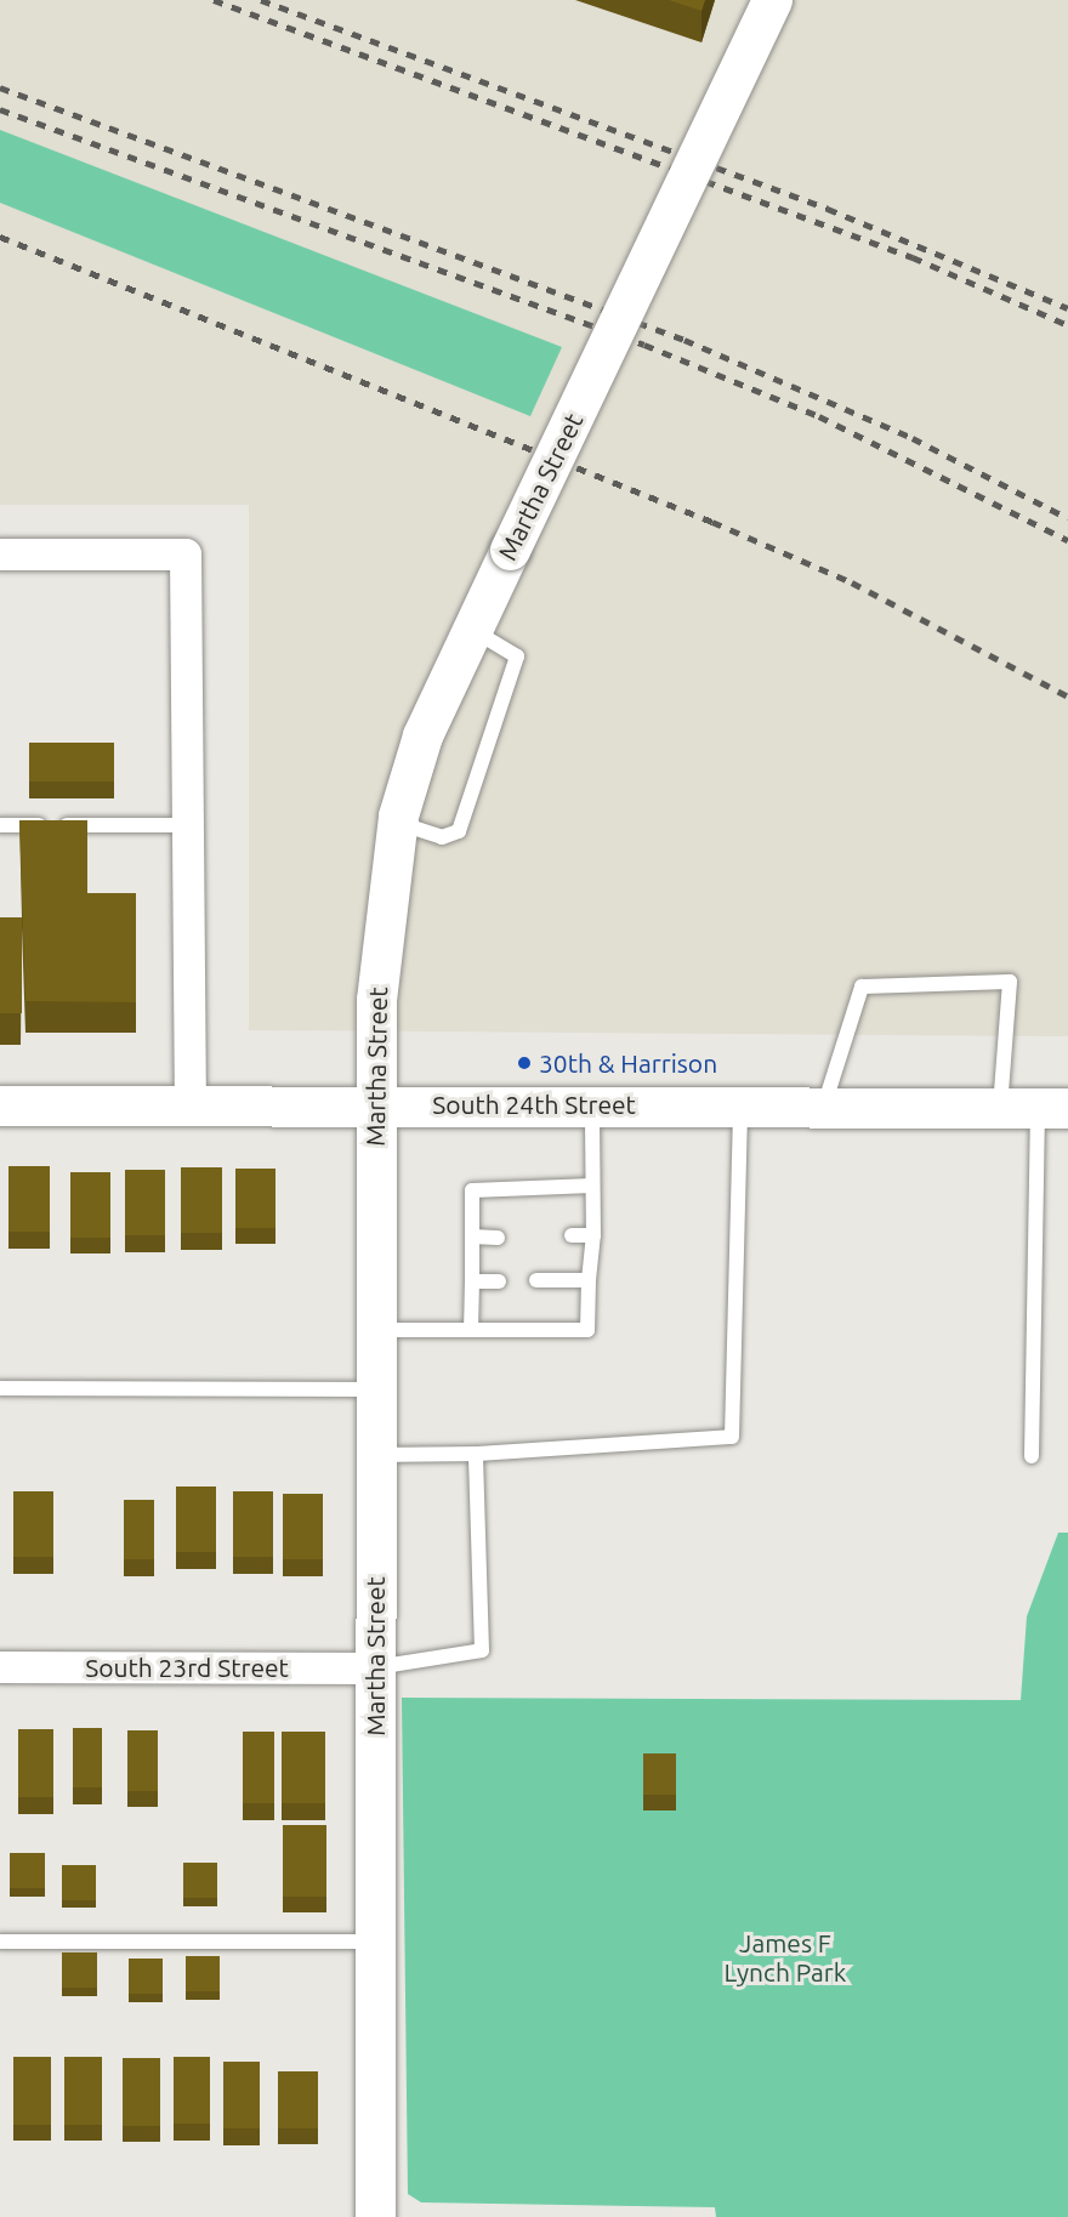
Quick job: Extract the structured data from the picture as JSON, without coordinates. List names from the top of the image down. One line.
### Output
{"streets":{"main road":["Martha Street","South 24th Street"],"street":["South 23rd Street"]},"crossings":[["Martha Street","South 24th Street"],["Martha Street","South 23rd Street"]],"parks":["James F Lynch Park"],"places":["30th & Harrison"]}
